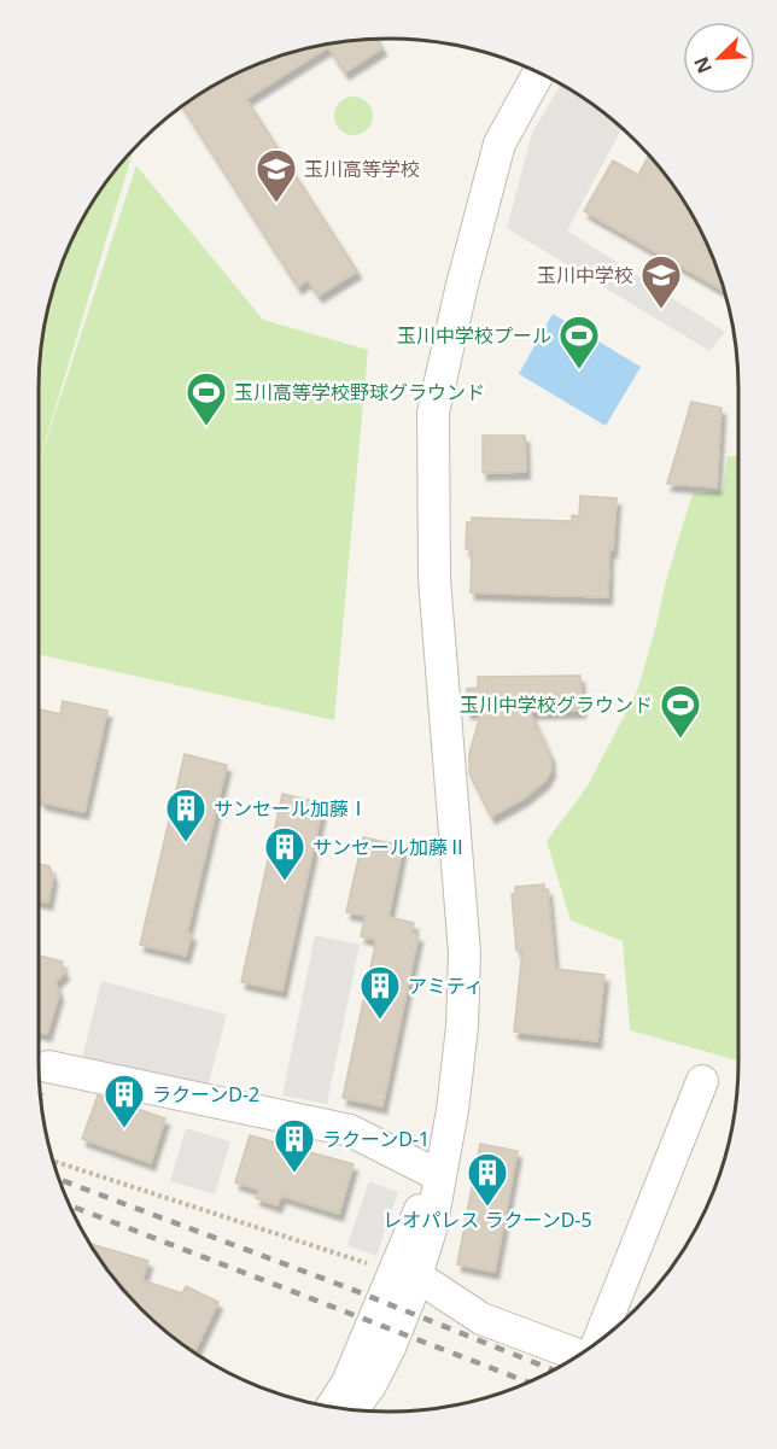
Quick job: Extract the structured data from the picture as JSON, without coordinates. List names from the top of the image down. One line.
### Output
{"places":{"school or university":["玉川高等学校","玉川中学校"],"sports":["玉川中学校プール","玉川高等学校野球グラウンド","玉川中学校グラウンド"],"building":["サンセール加藤Ⅰ","サンセール加藤Ⅱ","アミティ","ラクーンD-2","ラクーンD-1","レオパレス ラクーンD-5"]},"north":"bottom left"}
